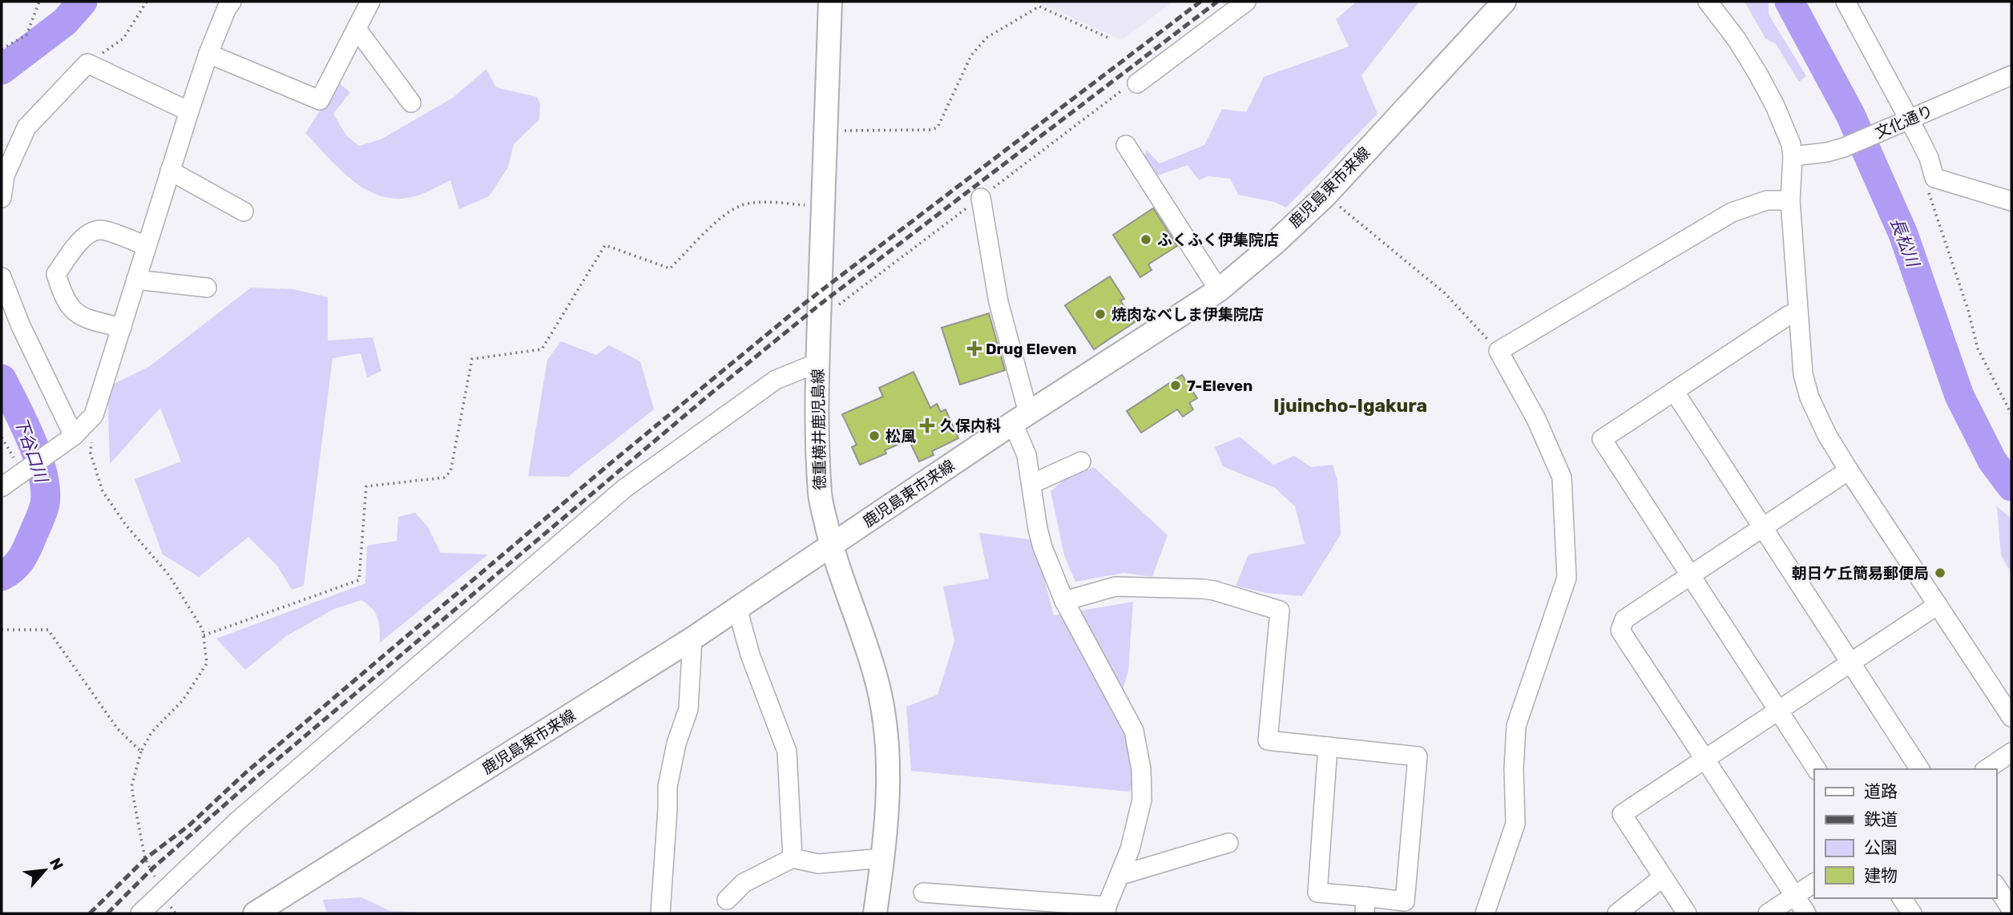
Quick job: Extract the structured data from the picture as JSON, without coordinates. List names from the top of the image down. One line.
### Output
{"streets":{"main road":["鹿児島東市来線","徳重横井鹿児島線"],"street":["文化通り"]},"crossings":[["鹿児島東市来線","徳重横井鹿児島線"]],"districts":["Ijuincho-Igakura"],"water":["長松川","下谷口川"],"places":{"other":["ふくふく伊集院店","焼肉なべしま伊集院店","7-Eleven","松風","朝日ケ丘簡易郵便局"],"health":["Drug Eleven","久保内科"]},"legend":["道路","鉄道","公園","建物"],"north":"top right"}
